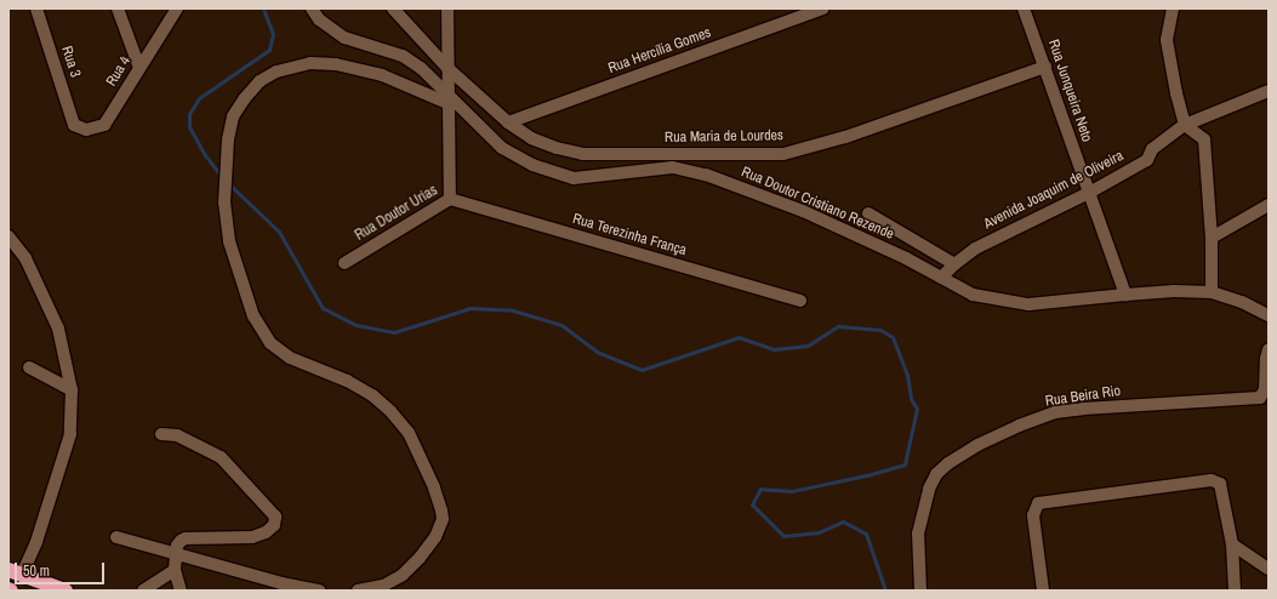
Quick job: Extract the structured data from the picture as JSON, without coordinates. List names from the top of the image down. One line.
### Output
{"streets":{"street":["Rua Hercília Gomes","Rua 3","Rua 4","Rua Junqueira Neto","Rua Maria de Lourdes","Avenida Joaquim de Oliveira","Rua Doutor Cristiano Rezende","Rua Doutor Urias","Rua Terezinha França","Rua Beira Rio"]},"crossings":[["Rua Hercília Gomes","Rua Maria de Lourdes"],["Rua 3","Rua 4"],["Rua Junqueira Neto","Rua Maria de Lourdes"],["Rua Junqueira Neto","Avenida Joaquim de Oliveira"],["Rua Junqueira Neto","Rua Doutor Cristiano Rezende"],["Rua Maria de Lourdes","Rua Doutor Urias"],["Avenida Joaquim de Oliveira","Rua Doutor Cristiano Rezende"],["Rua Doutor Cristiano Rezende","Rua Doutor Urias"],["Rua Doutor Urias","Rua Terezinha França"]],"scale_bar":"50 m"}
